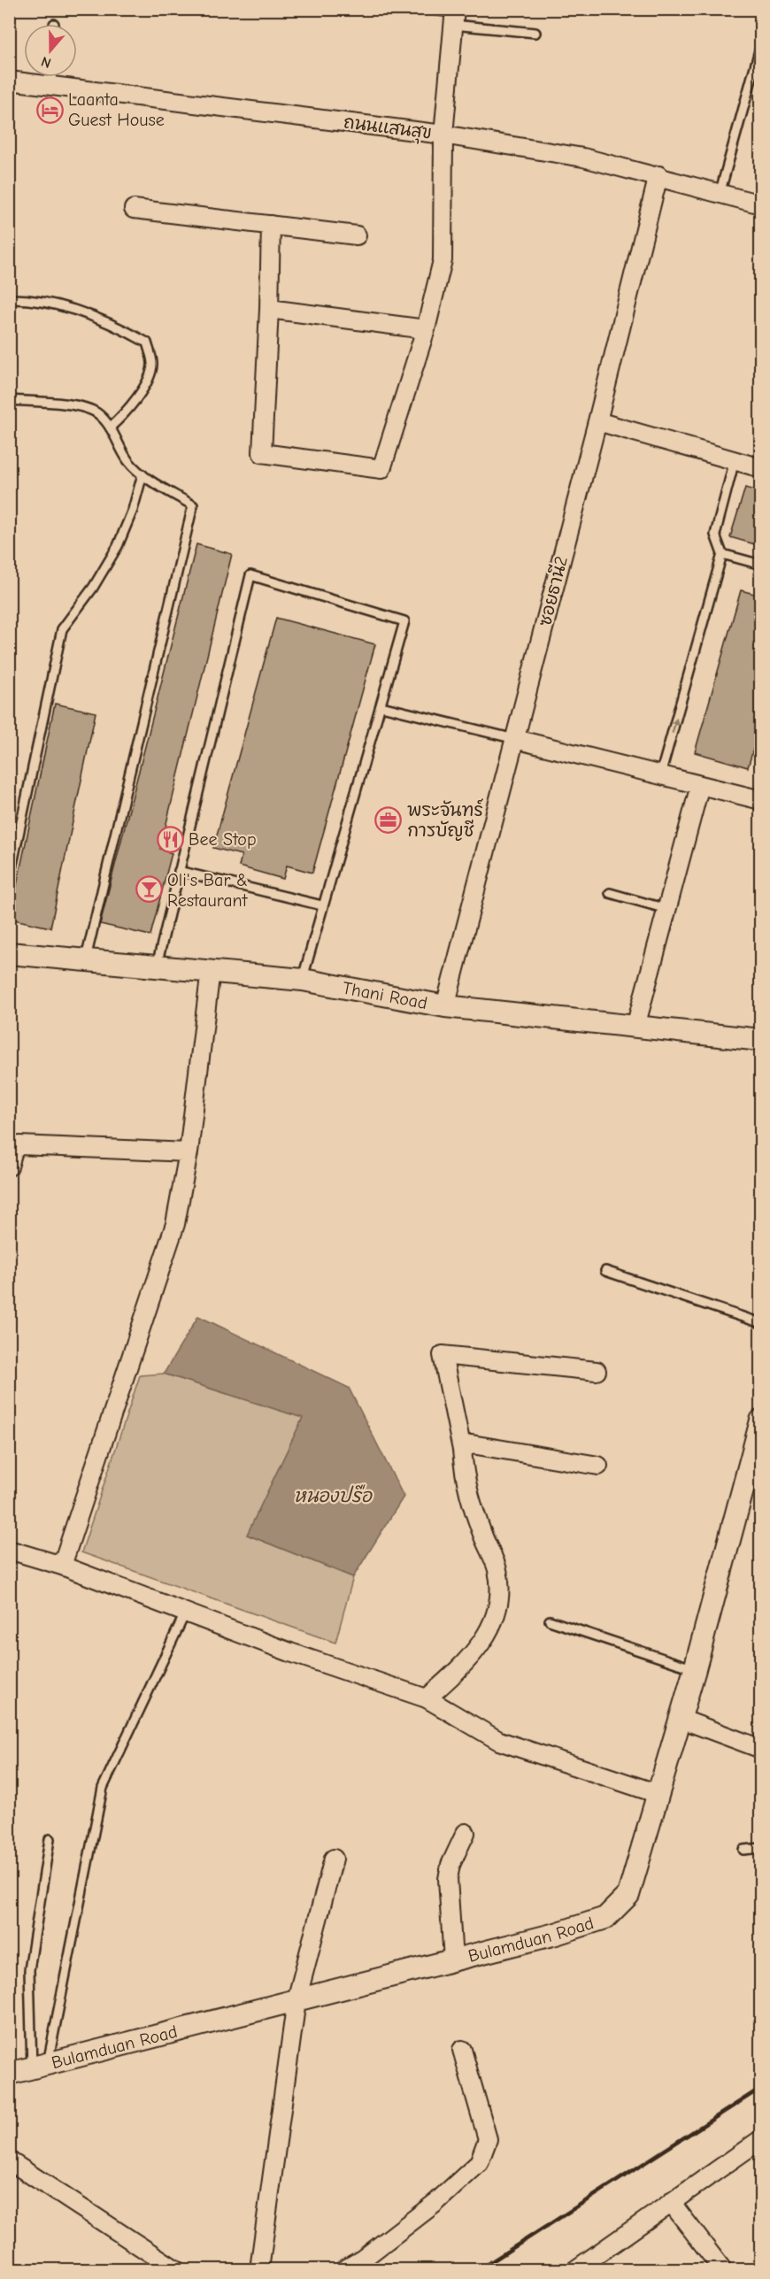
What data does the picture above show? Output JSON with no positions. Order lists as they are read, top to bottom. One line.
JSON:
{"streets":{"street":["ถนนแสนสุข","ซอยธานี2","Thani Road","Bulamduan Road"]},"crossings":[["ถนนแสนสุข","ซอยธานี2"],["ซอยธานี2","Thani Road"]],"water":["หนองปรือ"],"places":{"hotel":["Laanta Guest House"],"office":["พระจันทร์ การบัญชี"],"restaurant":["Bee Stop"],"bar":["Oli's Bar & Restaurant"]},"north":"bottom"}
